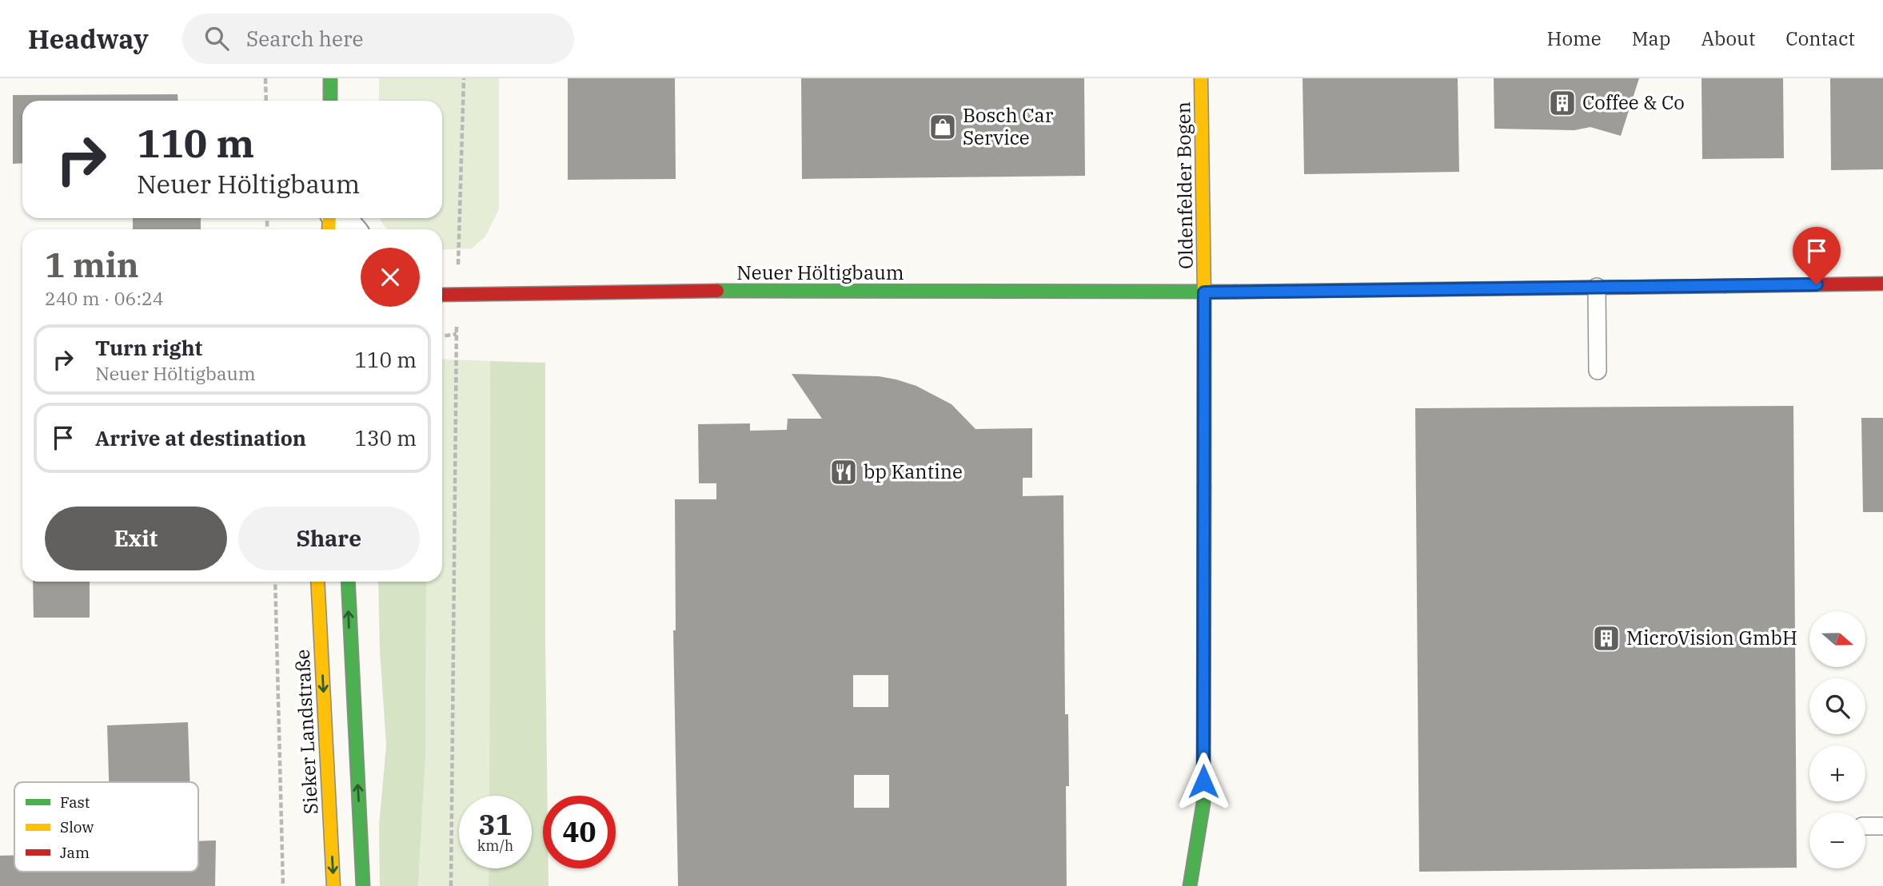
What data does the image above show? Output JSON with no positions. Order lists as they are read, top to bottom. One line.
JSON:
{"streets":{"street":["Oldenfelder Bogen","Neuer Höltigbaum","Sieker Landstraße"]},"crossings":[["Oldenfelder Bogen","Neuer Höltigbaum"]],"places":{"building":["Coffee & Co","MicroVision GmbH"],"shop":["Bosch Car Service"],"restaurant":["bp Kantine"]},"legend":["Fast","Slow","Jam"],"north":"right","page":{"header":"Headway","search":"Search here","nav":["Home","Map","About","Contact"],"turn":["110 m","Neuer Höltigbaum"],"heading":["1 min","240 m · 06:24"],"list":[{"name":"Turn right","note":"Neuer Höltigbaum","value":"110 m"},{"name":"Arrive at destination","value":"130 m"}],"buttons":["Exit","Share"],"map_buttons":["+","−"],"speed":"31 km/h","limit":"40"}}
